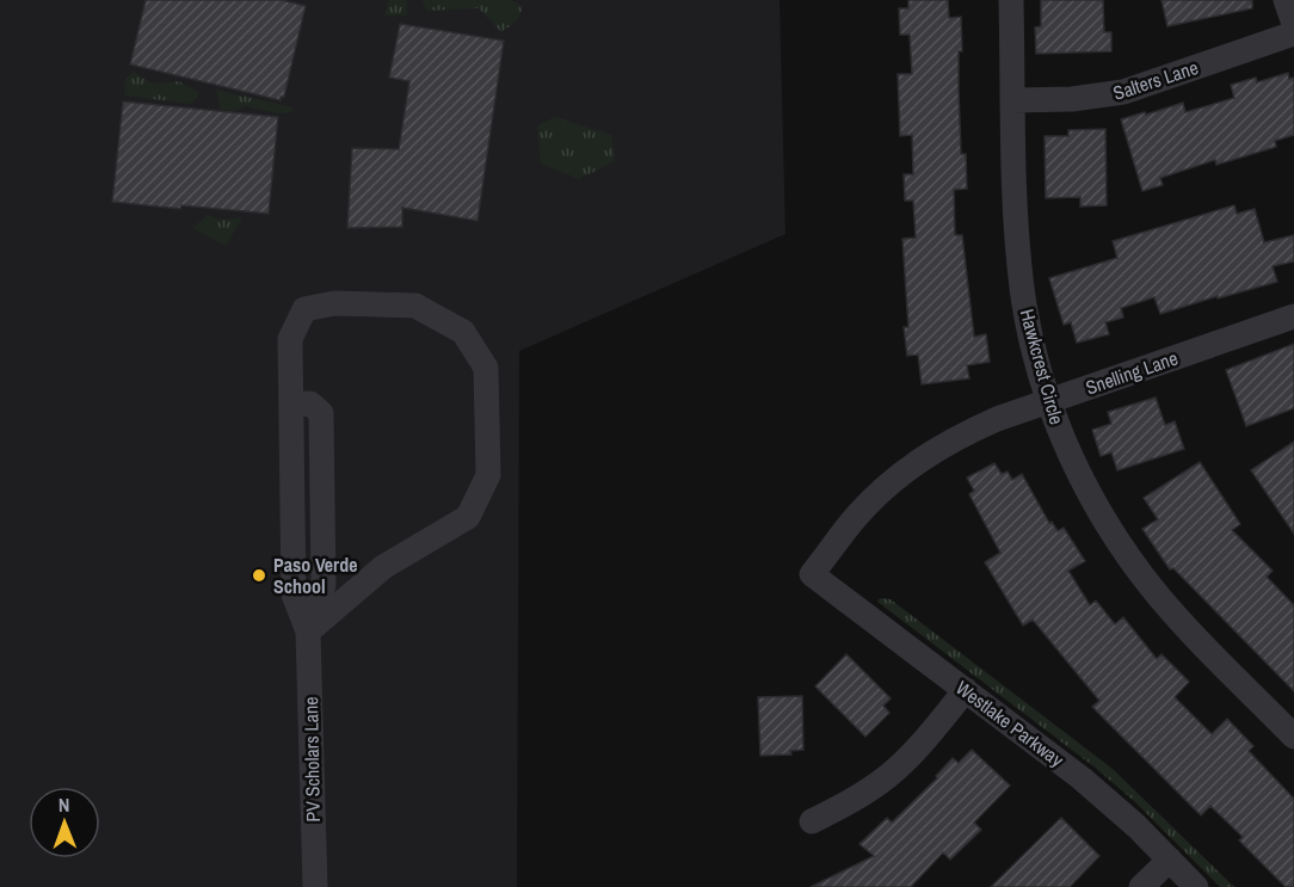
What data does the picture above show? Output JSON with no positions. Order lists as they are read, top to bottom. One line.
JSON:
{"streets":{"street":["Salters Lane","Hawkcrest Circle","Snelling Lane","Westlake Parkway","PV Scholars Lane"]},"crossings":[["Salters Lane","Hawkcrest Circle"],["Hawkcrest Circle","Snelling Lane"],["Snelling Lane","Westlake Parkway"]],"places":["Paso Verde School"],"north":"top"}
